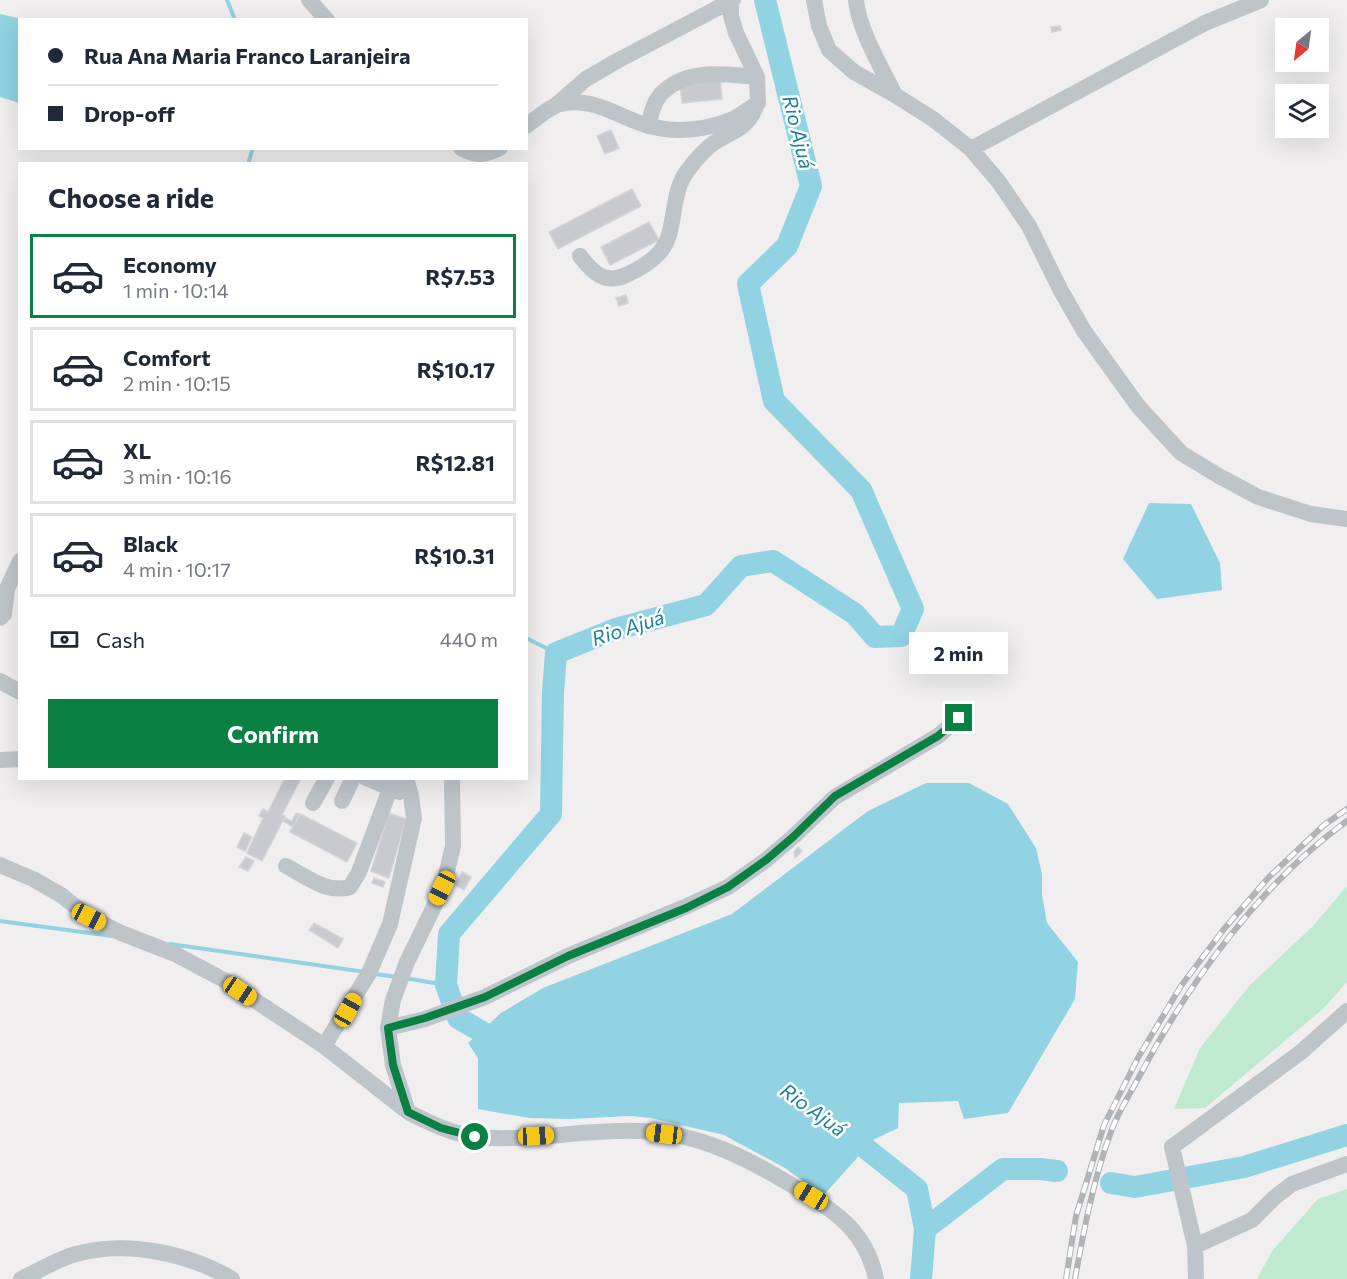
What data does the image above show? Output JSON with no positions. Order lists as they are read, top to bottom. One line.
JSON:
{"water":["Rio Ajuá"],"north":"bottom left","page":{"banner":["Rua Ana Maria Franco Laranjeira","Drop-off"],"heading":"Choose a ride","list":[{"name":"Economy","note":"1 min · 10:14","value":"R$7.53"},{"name":"Comfort","note":"2 min · 10:15","value":"R$10.17"},{"name":"XL","note":"3 min · 10:16","value":"R$12.81"},{"name":"Black","note":"4 min · 10:17","value":"R$10.31"}],"pay":["Cash","440 m"],"bubble":"2 min","buttons":"Confirm"}}
